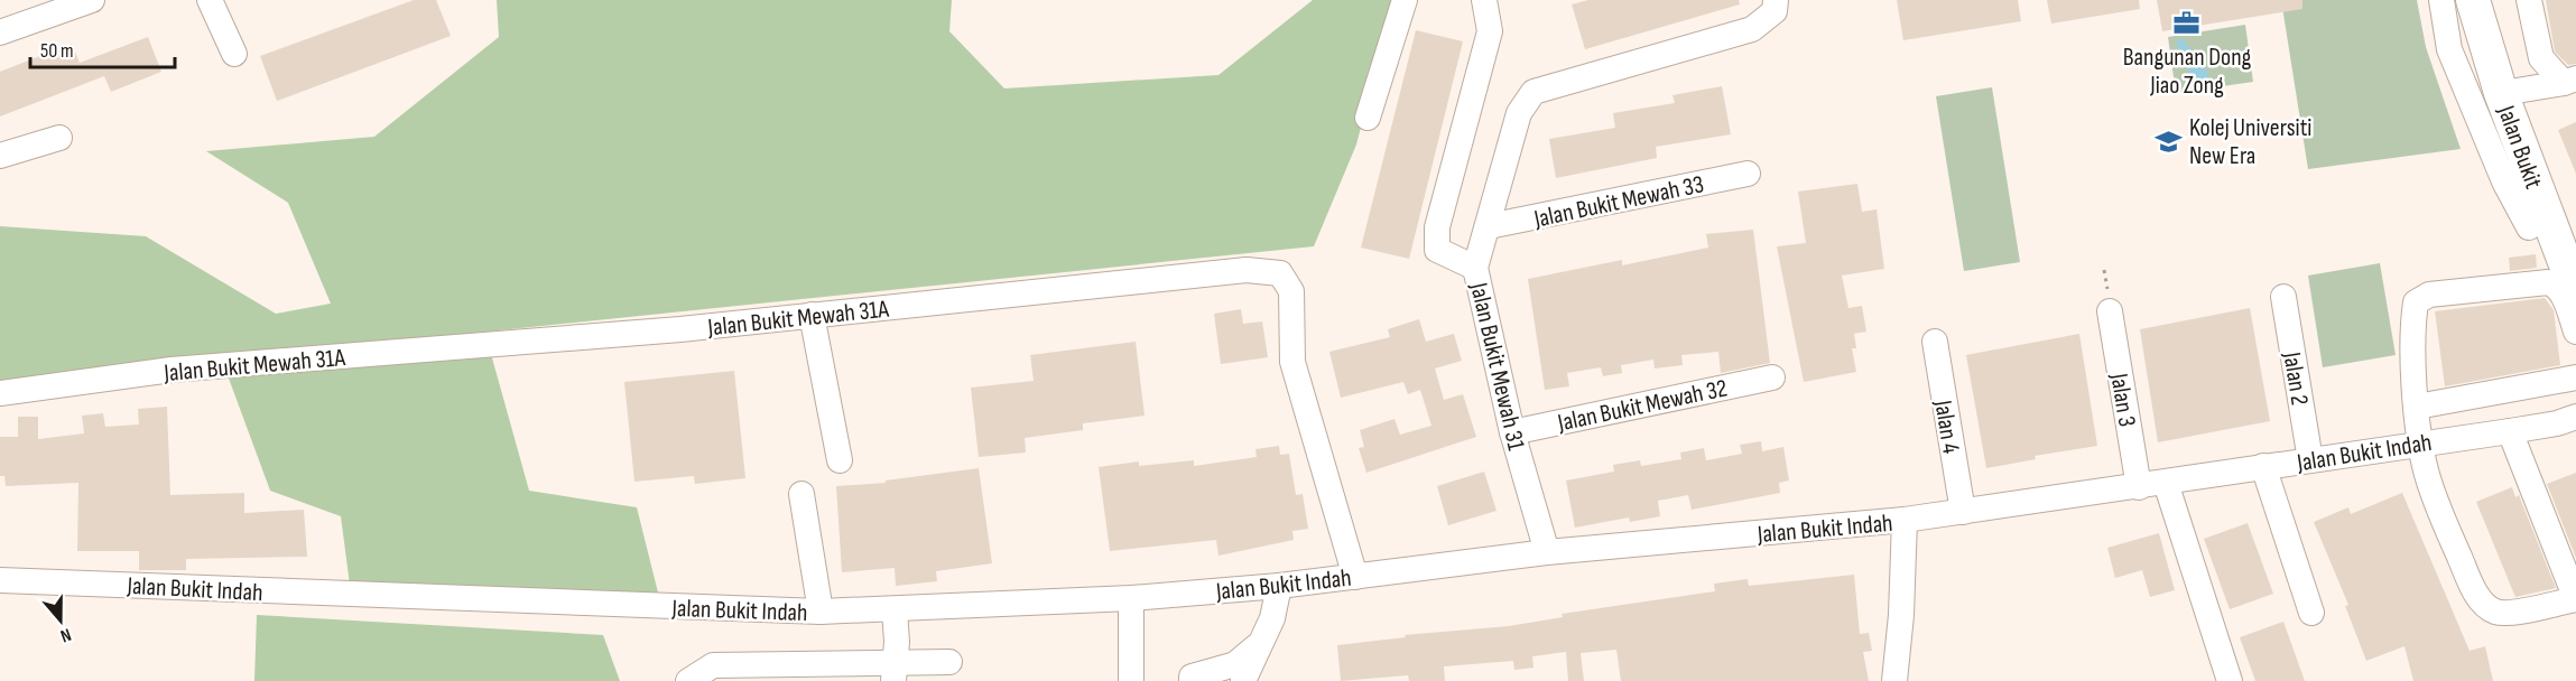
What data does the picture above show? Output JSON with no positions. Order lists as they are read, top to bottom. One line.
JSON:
{"streets":{"main road":["Jalan Bukit"],"street":["Jalan Bukit Mewah 33","Jalan Bukit Mewah 31A","Jalan Bukit Mewah 31","Jalan 2","Jalan 3","Jalan Bukit Mewah 32","Jalan 4","Jalan Bukit Indah"]},"crossings":[["Jalan Bukit Mewah 33","Jalan Bukit Mewah 31"],["Jalan Bukit Mewah 31A","Jalan Bukit Indah"],["Jalan Bukit Mewah 31","Jalan Bukit Mewah 32"],["Jalan Bukit Mewah 31","Jalan Bukit Indah"],["Jalan 2","Jalan Bukit Indah"],["Jalan 3","Jalan Bukit Indah"],["Jalan 4","Jalan Bukit Indah"]],"places":{"office":["Bangunan Dong Jiao Zong"],"school or university":["Kolej Universiti New Era"]},"scale_bar":"50 m","north":"bottom"}
